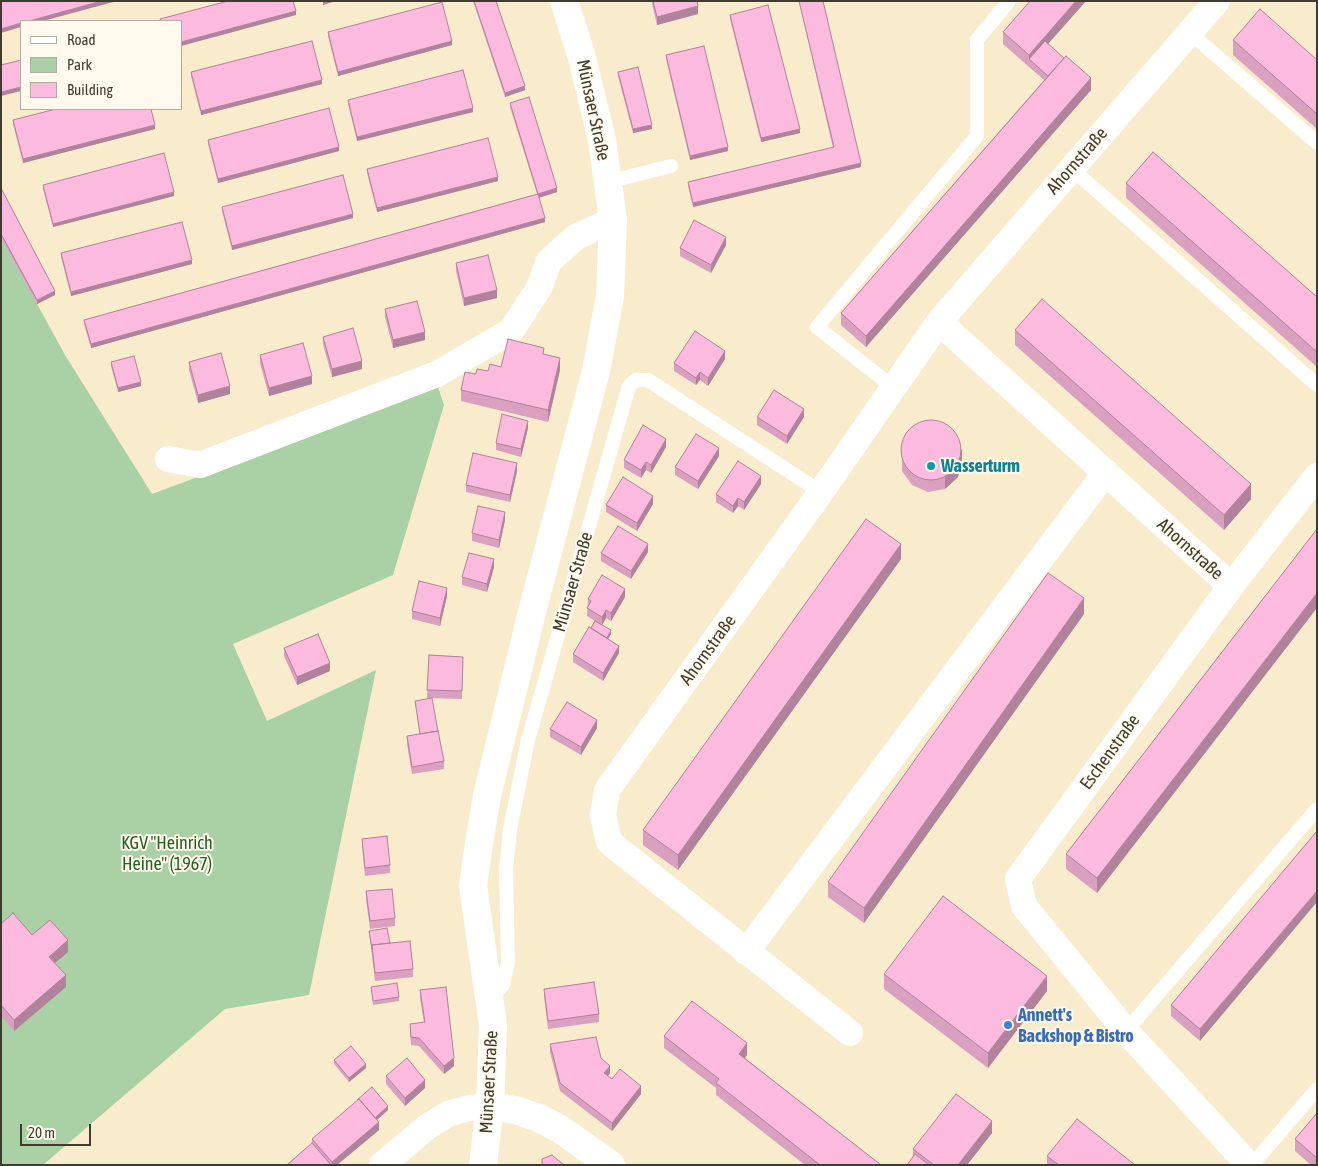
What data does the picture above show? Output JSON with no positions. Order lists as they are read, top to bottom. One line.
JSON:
{"streets":{"street":["Münsaer Straße","Ahornstraße","Eschenstraße"]},"crossings":[["Münsaer Straße","Ahornstraße"],["Ahornstraße","Eschenstraße"]],"parks":["KGV \"Heinrich Heine\" (1967)"],"places":["Wasserturm","Annett's Backshop & Bistro"],"legend":["Road","Park","Building"],"scale_bar":"20 m"}
